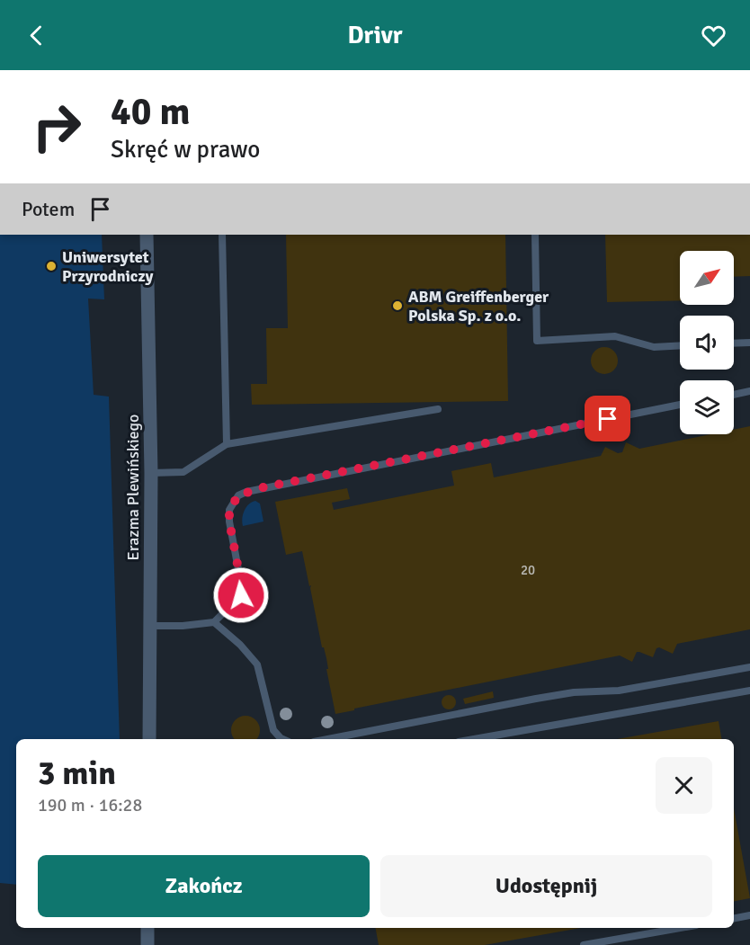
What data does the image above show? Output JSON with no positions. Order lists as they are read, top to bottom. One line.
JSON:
{"streets":{"street":["Erazma Plewińskiego"]},"places":["Uniwersytet Przyrodniczy","ABM Greiffenberger Polska Sp. z o.o."],"house_numbers":["20"],"north":"top right","page":{"header":"Drivr","turn":["40 m","Skręć w prawo"],"then":"Potem","heading":["3 min","190 m · 16:28"],"buttons":["Zakończ","Udostępnij"]}}
